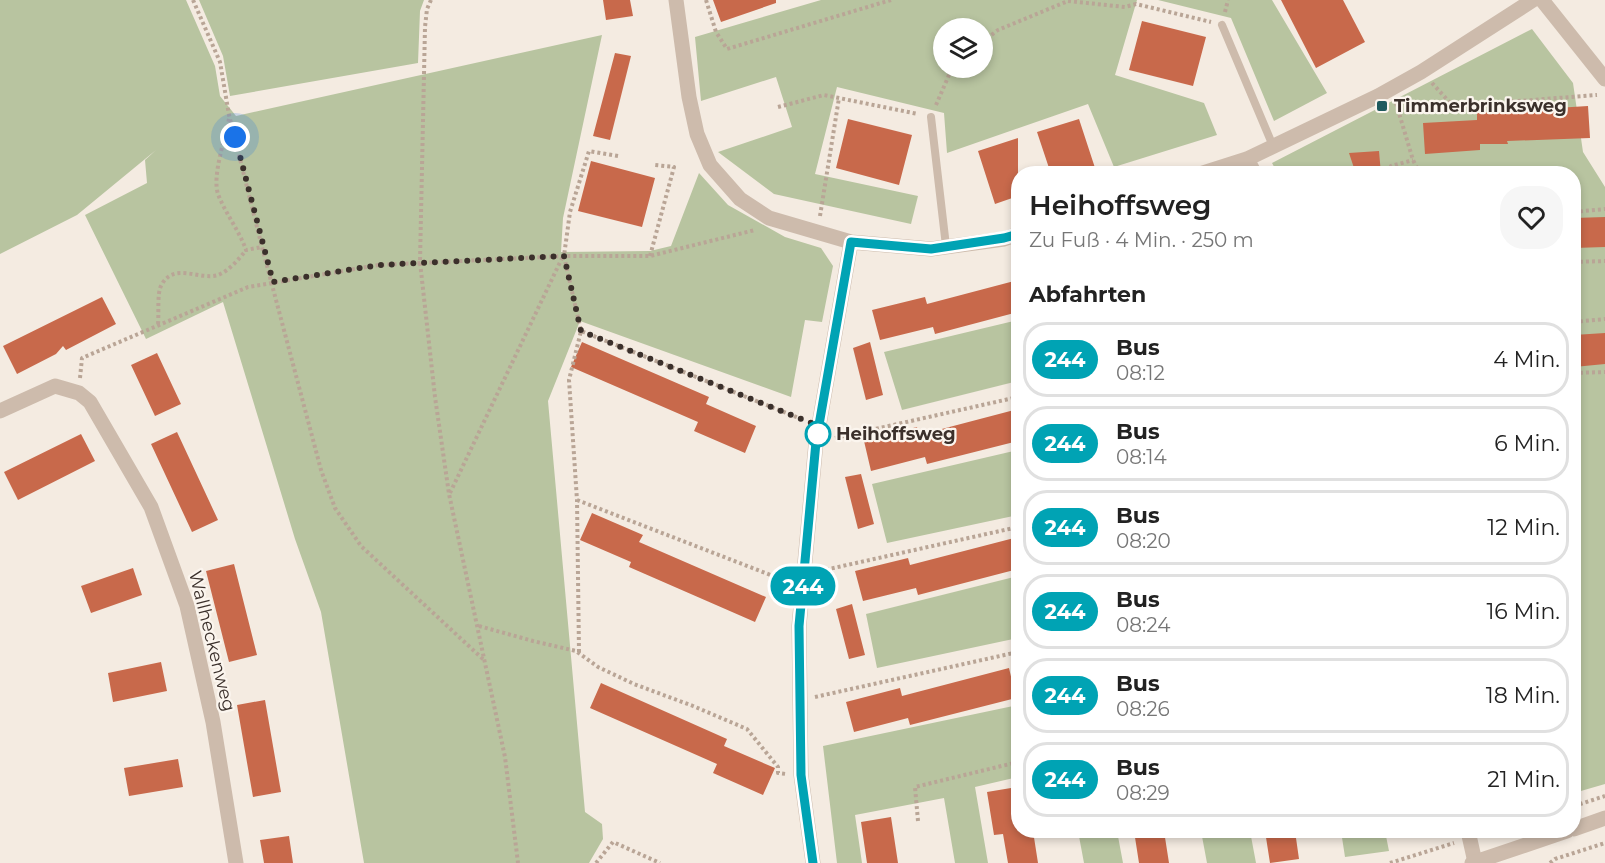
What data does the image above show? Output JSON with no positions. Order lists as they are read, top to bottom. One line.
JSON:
{"streets":{"street":["Wallheckenweg"]},"places":{"transit":["Timmerbrinksweg"],"other":["Heihoffsweg"]},"lines":["bus line 244"],"page":{"on_map":"244","heading":[["Heihoffsweg","Zu Fuß · 4 Min. · 250 m"],"Abfahrten"],"list":[{"mark":"244","name":"Bus","note":"08:12","value":"4 Min."},{"mark":"244","name":"Bus","note":"08:14","value":"6 Min."},{"mark":"244","name":"Bus","note":"08:20","value":"12 Min."},{"mark":"244","name":"Bus","note":"08:24","value":"16 Min."},{"mark":"244","name":"Bus","note":"08:26","value":"18 Min."},{"mark":"244","name":"Bus","note":"08:29","value":"21 Min."}]}}
